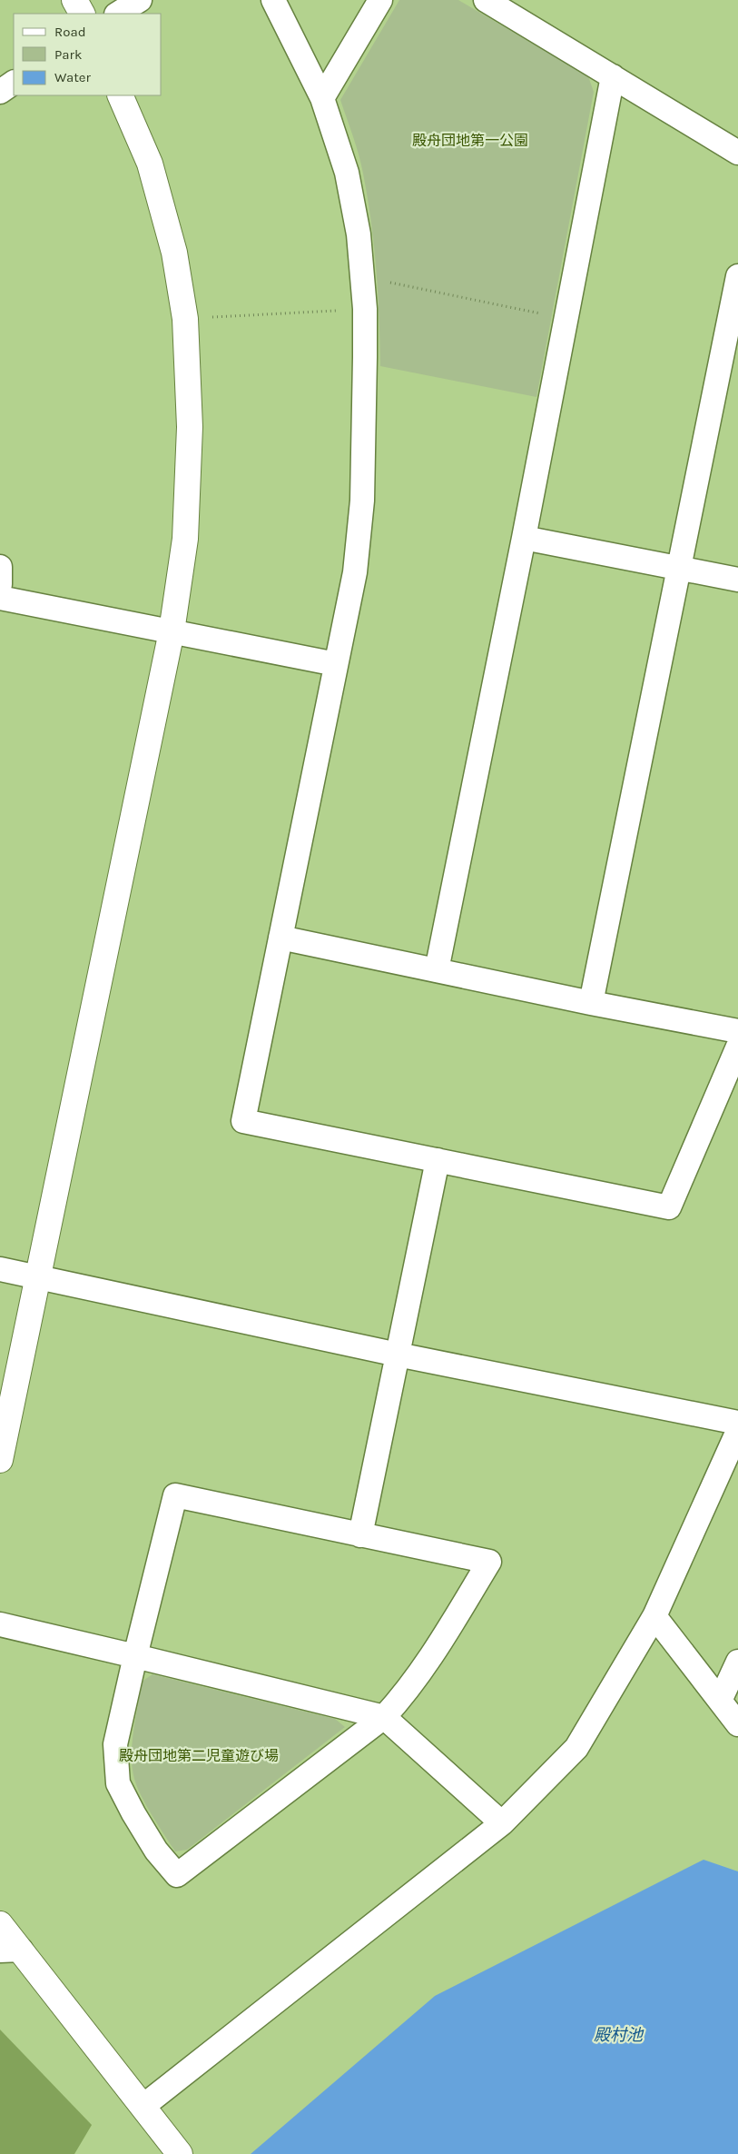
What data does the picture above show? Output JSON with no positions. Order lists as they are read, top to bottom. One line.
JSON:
{"water":["殿村池"],"parks":["殿舟団地第一公園","殿舟団地第二児童遊び場"],"legend":["Road","Park","Water"]}
